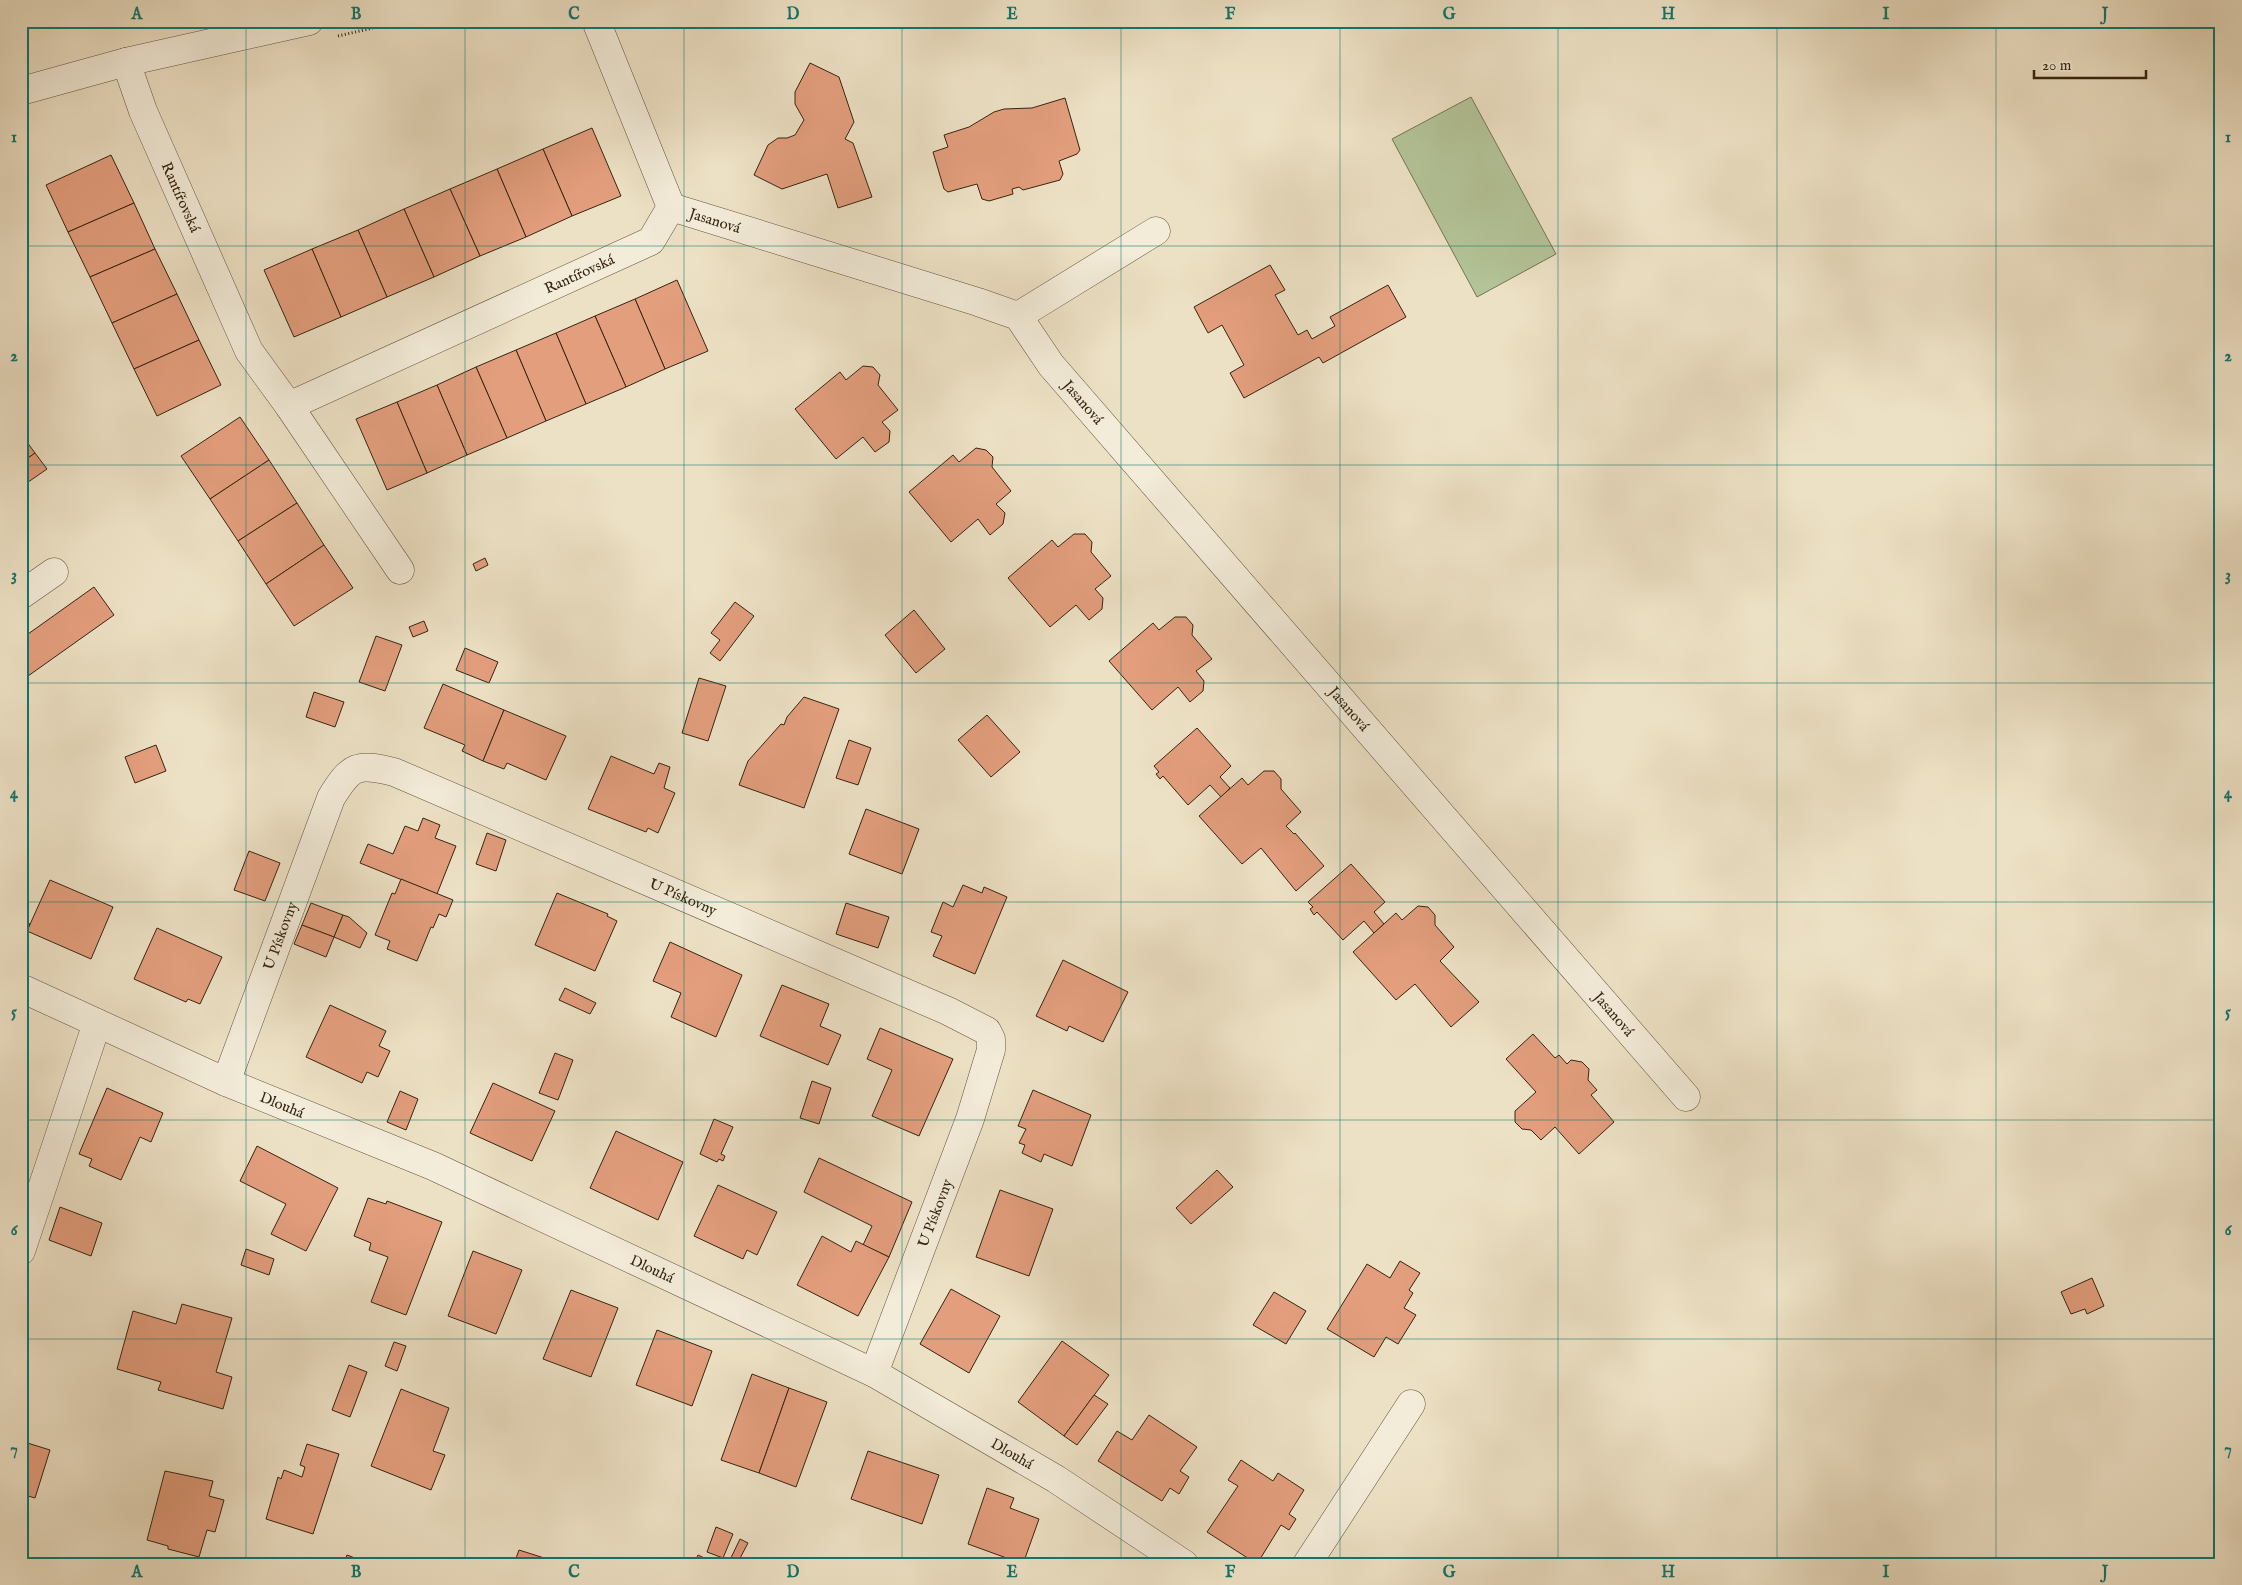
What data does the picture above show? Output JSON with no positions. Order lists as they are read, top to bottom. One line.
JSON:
{"streets":{"street":["Rantířovská","Jasanová","U Pískovny","Dlouhá"]},"crossings":[["Rantířovská","Jasanová"],["U Pískovny","Dlouhá"]],"scale_bar":"20 m","grid":{"columns":["A","B","C","D","E","F","G","H","I","J"],"rows":["1","2","3","4","5","6","7"]}}
